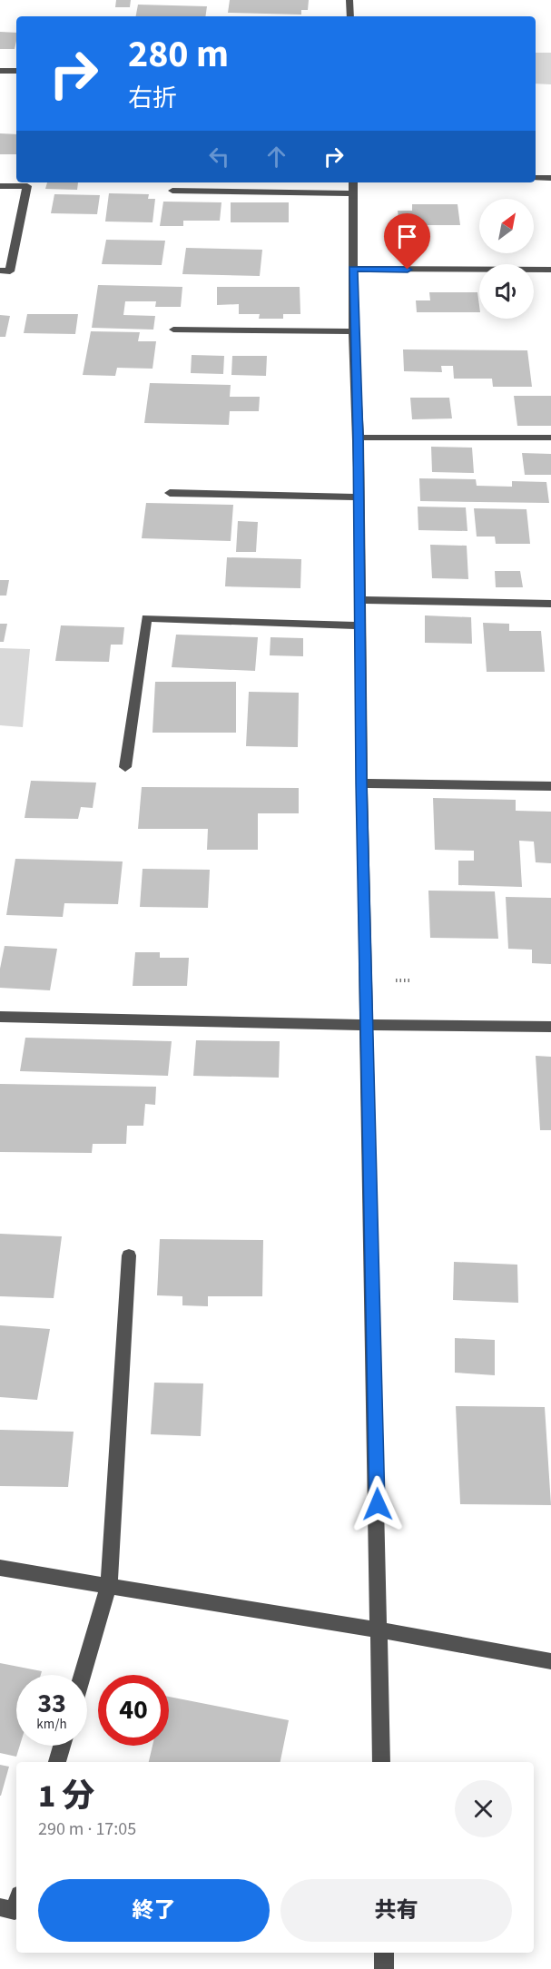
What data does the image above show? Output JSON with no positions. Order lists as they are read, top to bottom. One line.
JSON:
{"north":"top right","page":{"turn":["280 m","右折"],"speed":"33 km/h","limit":"40","heading":["1 分","290 m · 17:05"],"buttons":["終了","共有"]}}
